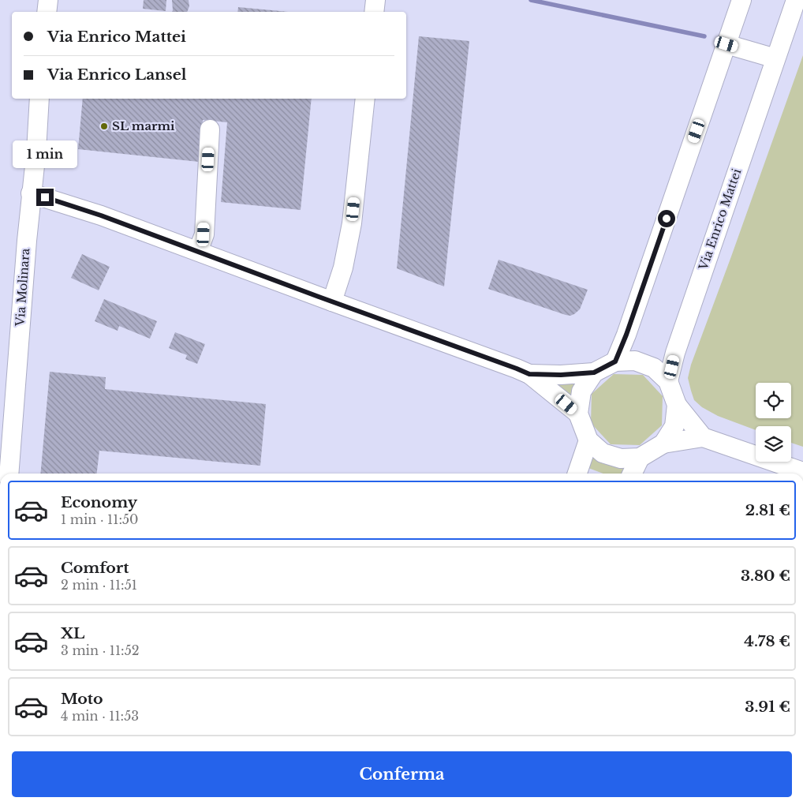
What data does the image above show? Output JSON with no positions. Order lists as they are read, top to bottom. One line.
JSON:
{"streets":{"street":["Via Enrico Mattei","Via Molinara"]},"places":["SL marmi"],"page":{"banner":["Via Enrico Mattei","Via Enrico Lansel"],"bubble":"1 min","list":[{"name":"Economy","note":"1 min · 11:50","value":"2.81 €"},{"name":"Comfort","note":"2 min · 11:51","value":"3.80 €"},{"name":"XL","note":"3 min · 11:52","value":"4.78 €"},{"name":"Moto","note":"4 min · 11:53","value":"3.91 €"}],"buttons":"Conferma"}}
